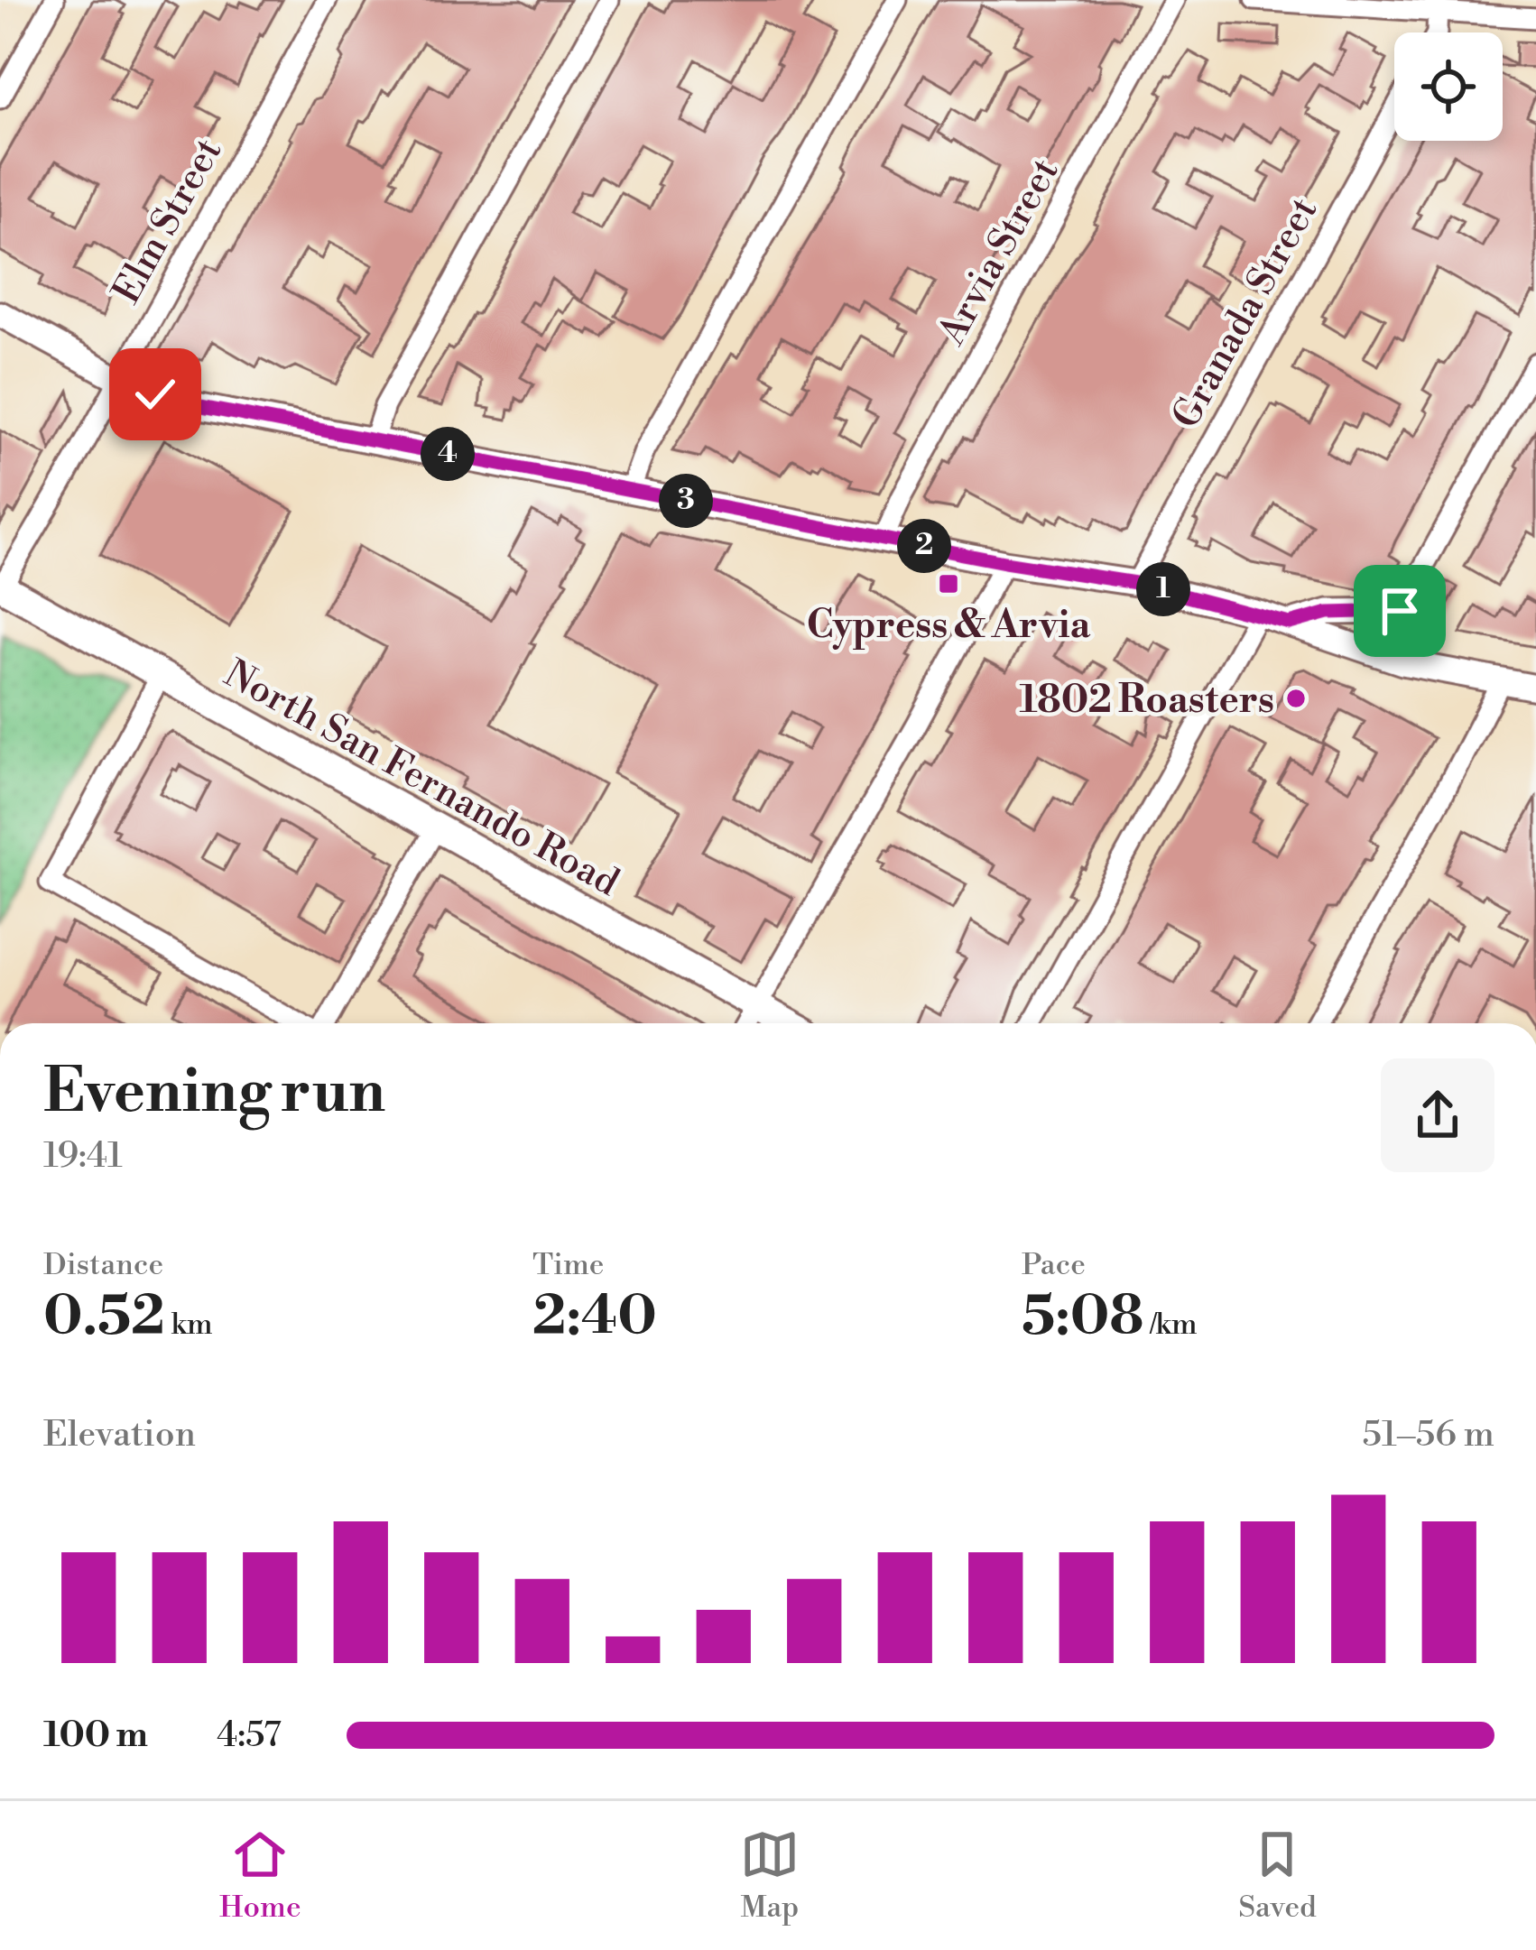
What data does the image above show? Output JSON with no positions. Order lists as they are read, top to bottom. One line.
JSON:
{"streets":{"main road":["North San Fernando Road"],"street":["Elm Street","Arvia Street","Granada Street"]},"crossings":[["Elm Street","North San Fernando Road"]],"places":{"transit":["Cypress & Arvia"],"other":["1802 Roasters"]},"page":{"pins":["4","3","2","1"],"heading":["Evening run","19:41"],"stats":[["Distance","0.52 km"],["Time","2:40"],["Pace","5:08 /km"]],"chart":["Elevation","51–56 m"],"list":[{"name":"100 m","note":"4:57"}],"tabs":["Home","Map","Saved"]}}
